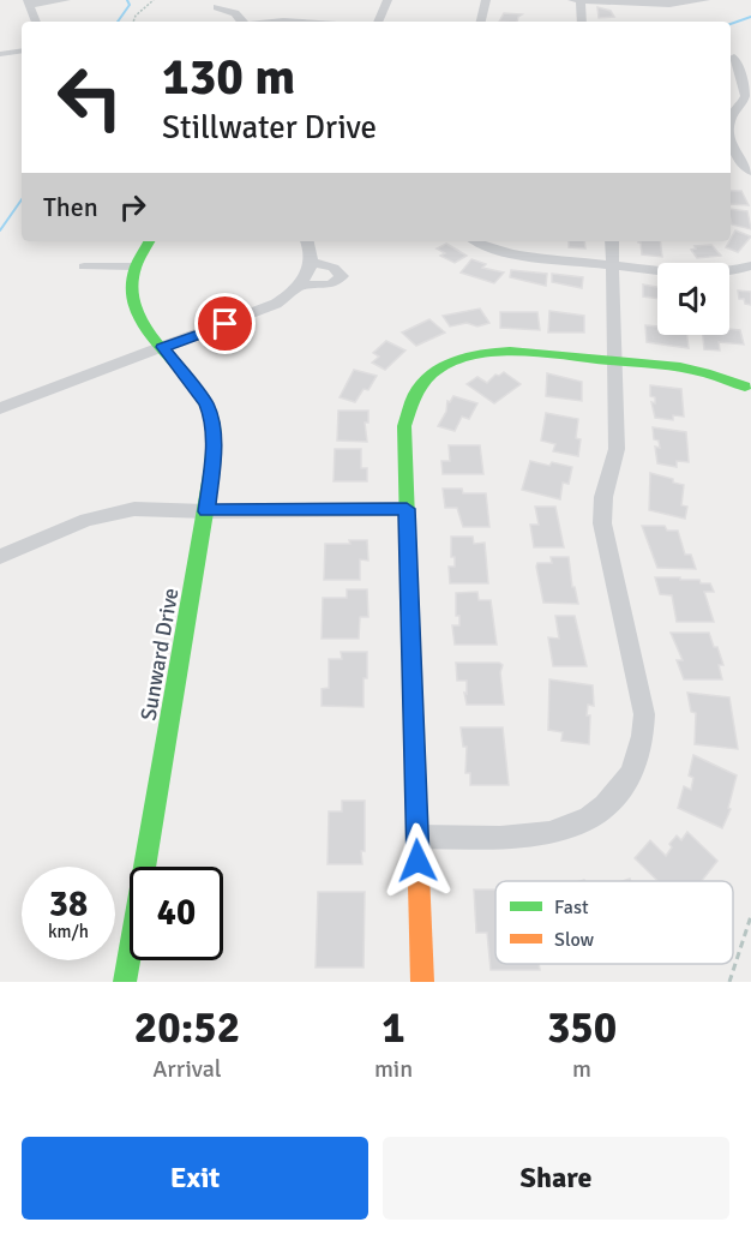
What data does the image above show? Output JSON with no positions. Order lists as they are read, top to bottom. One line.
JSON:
{"streets":{"street":["Sunward Drive"]},"legend":["Fast","Slow"],"page":{"turn":["130 m","Stillwater Drive"],"then":"Then","speed":"38 km/h","limit":"40","eta":["20:52","Arrival","1","min","350","m"],"buttons":["Exit","Share"]}}
